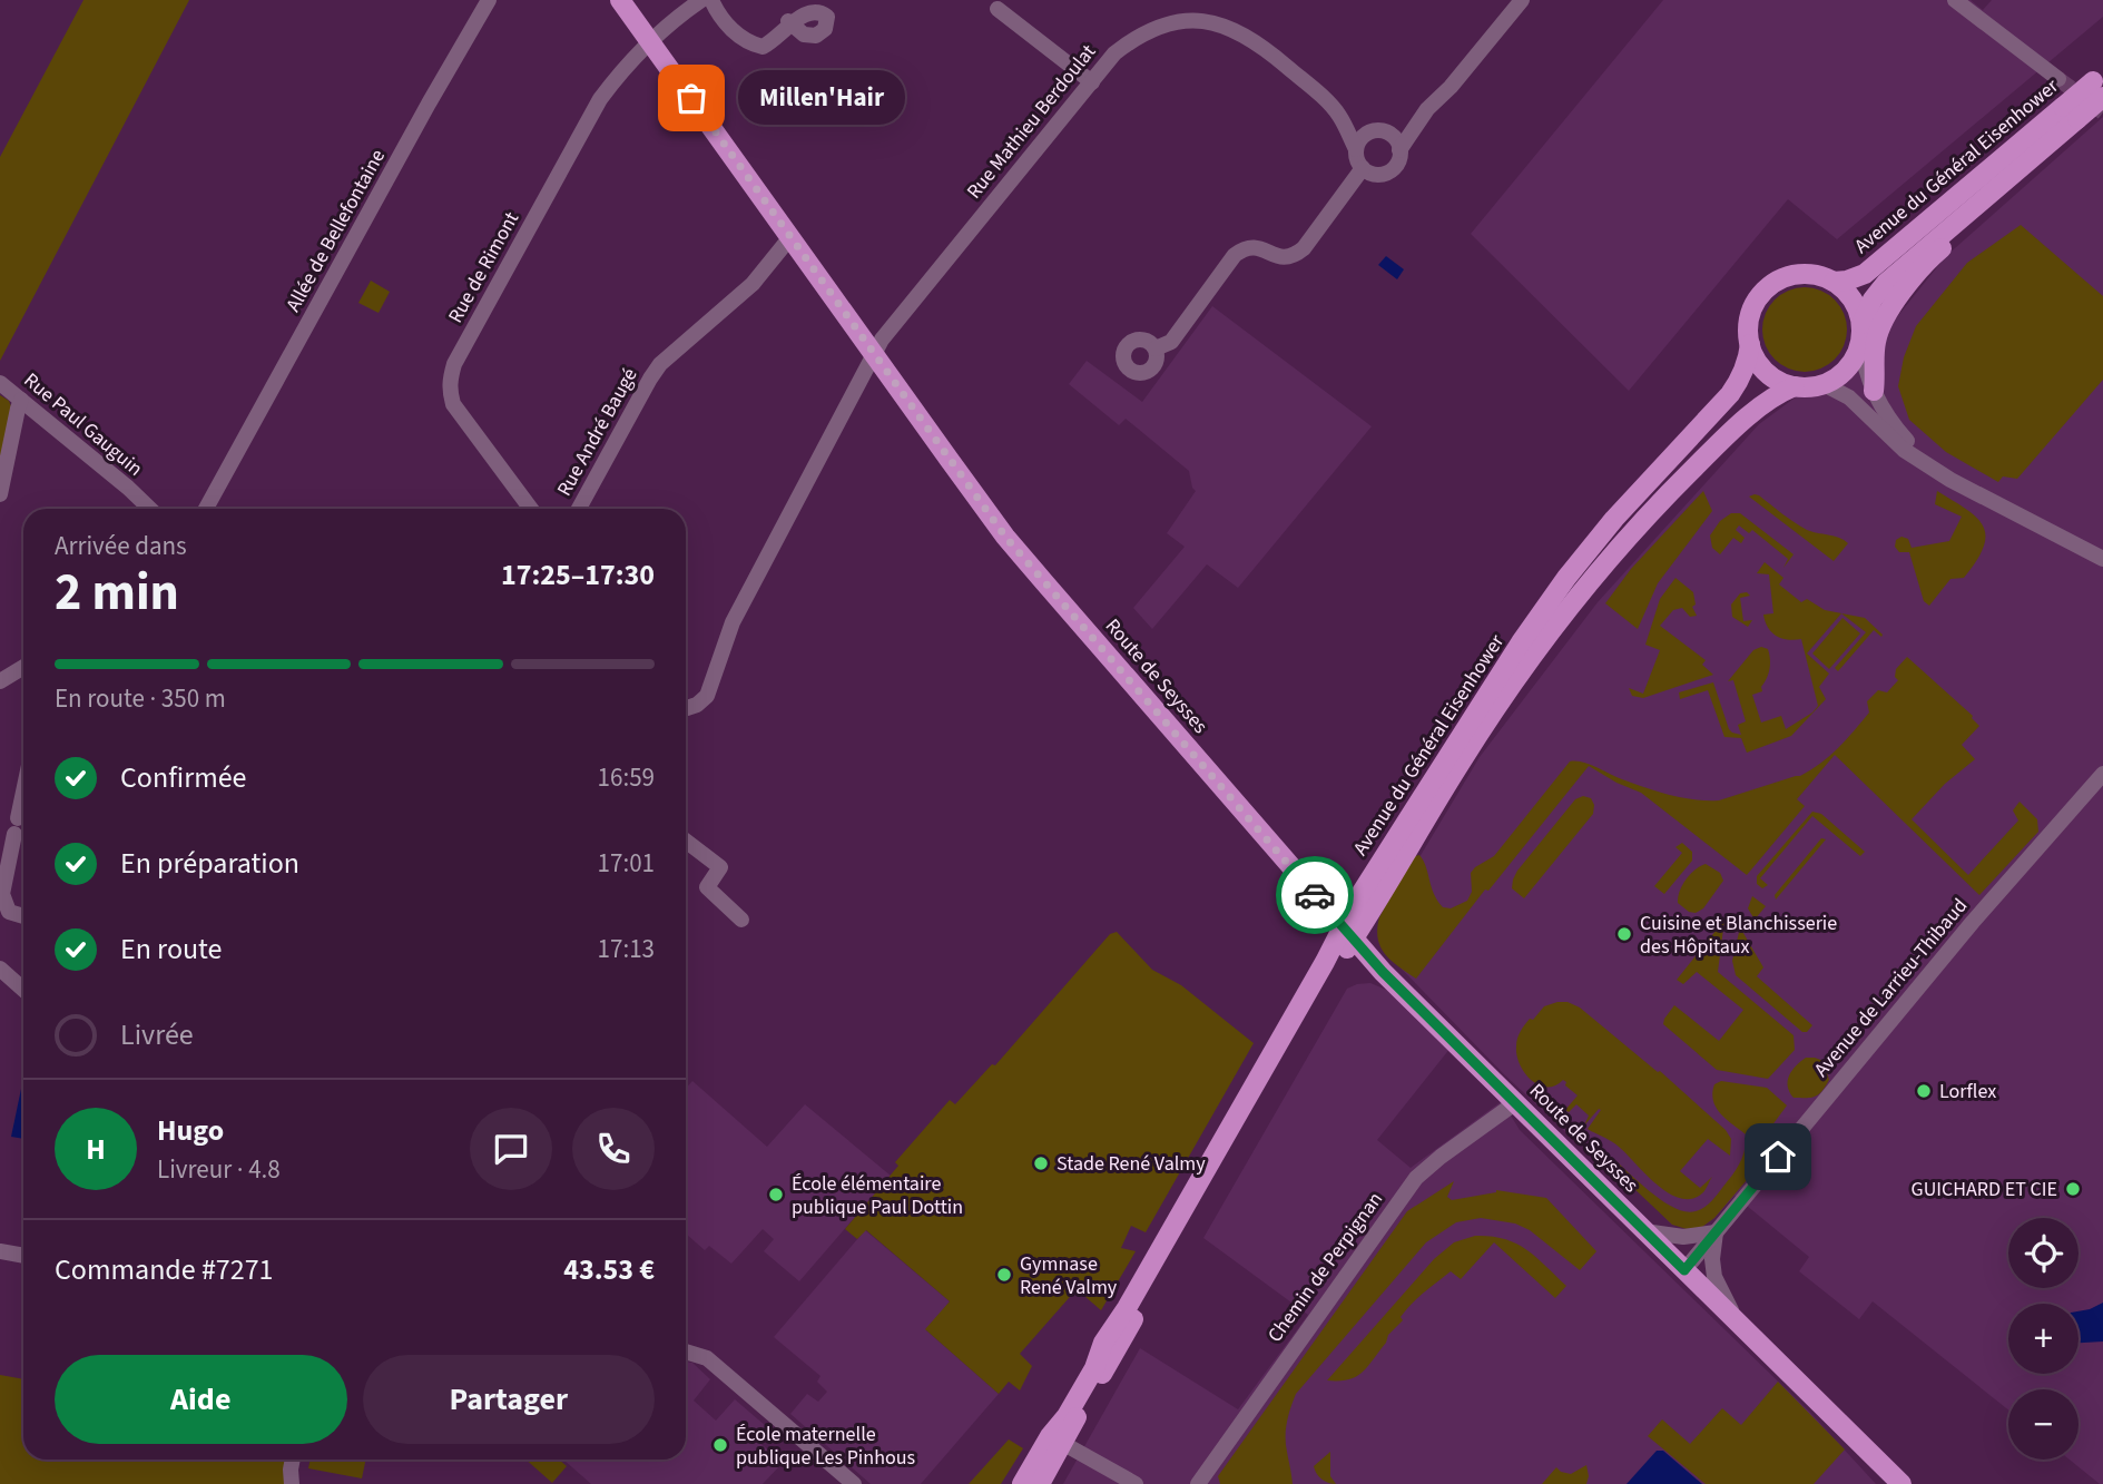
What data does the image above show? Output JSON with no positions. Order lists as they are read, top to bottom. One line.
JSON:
{"streets":{"main road":["Avenue du Général Eisenhower","Route de Seysses"],"street":["Rue Mathieu Berdoulat","Allée de Bellefontaine","Rue de Rimont","Rue Paul Gauguin","Rue André Baugé","Avenue de Larrieu-Thibaud","Chemin de Perpignan"]},"crossings":[["Rue Mathieu Berdoulat","Route de Seysses"],["Avenue du Général Eisenhower","Route de Seysses"],["Rue de Rimont","Route de Seysses"],["Rue André Baugé","Route de Seysses"],["Route de Seysses","Avenue de Larrieu-Thibaud"],["Route de Seysses","Chemin de Perpignan"]],"places":["Millen'Hair","Cuisine et Blanchisserie des Hôpitaux","Lorflex","Stade René Valmy","GUICHARD ET CIE","École élémentaire publique Paul Dottin","Gymnase René Valmy","École maternelle publique Les Pinhous"],"page":{"bubble":"Millen'Hair","heading":["2 min","Arrivée dans","17:25–17:30"],"panel":["Hugo","Livreur · 4.8","Commande #7271","43.53 €"],"bar":"En route · 350 m","list":[["Confirmée","16:59"],["En préparation","17:01"],["En route","17:13"],"Livrée"],"round":"H","map_buttons":["+","−"],"buttons":["Aide","Partager"]}}
